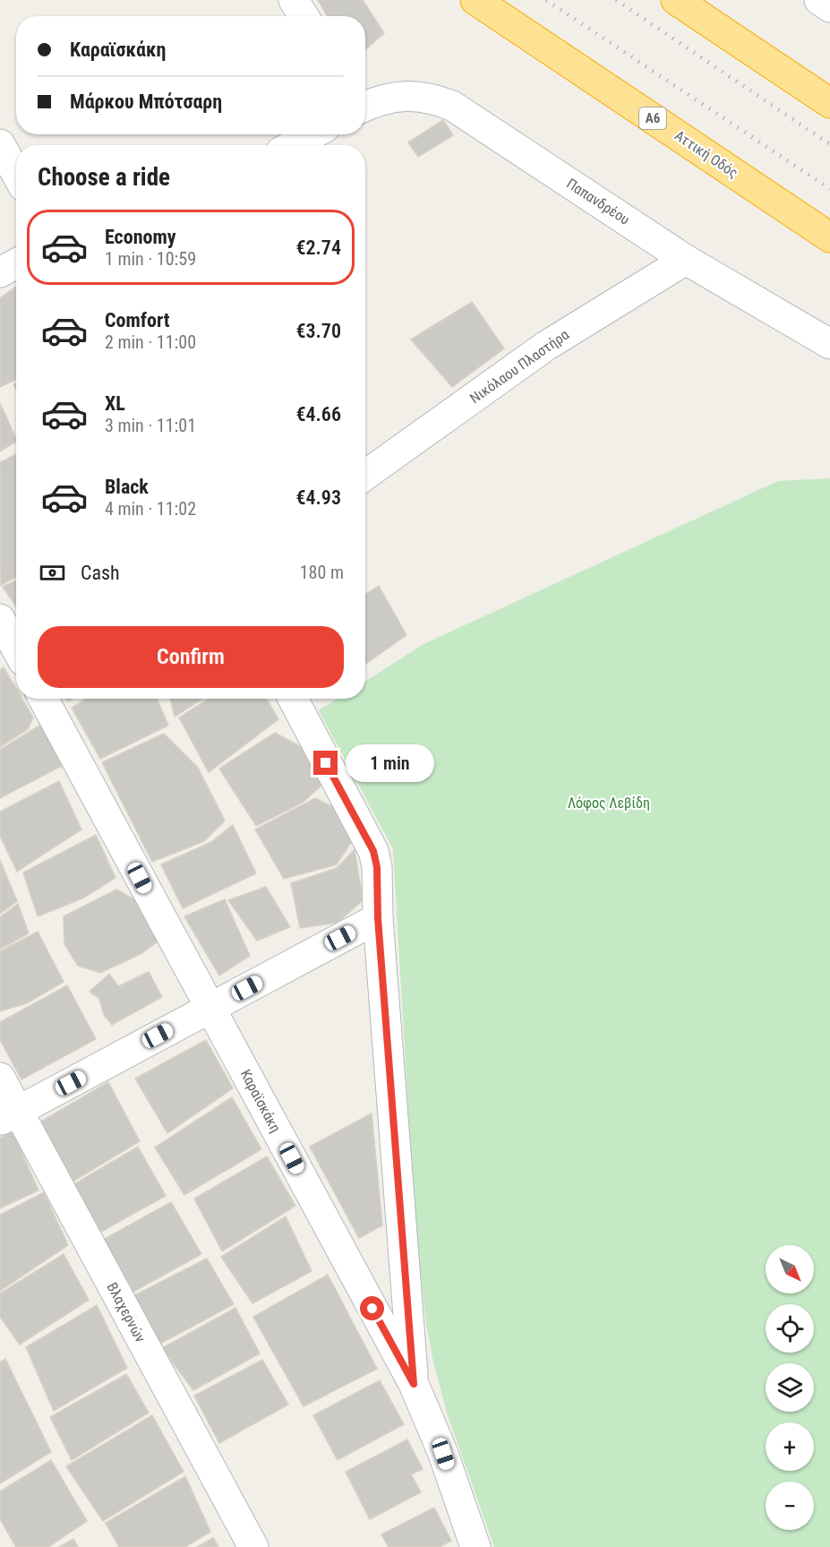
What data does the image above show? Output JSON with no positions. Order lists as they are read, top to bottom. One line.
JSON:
{"streets":{"highway":["Α6","Αττική Οδός"],"street":["Παπανδρέου","Νικόλαου Πλαστήρα","Καραϊσκάκη","Βλαχερνών"]},"crossings":[["Παπανδρέου","Νικόλαου Πλαστήρα"]],"parks":["Λόφος Λεβίδη"],"north":"bottom right","page":{"banner":["Καραϊσκάκη","Μάρκου Μπότσαρη"],"heading":"Choose a ride","list":[{"name":"Economy","note":"1 min · 10:59","value":"€2.74"},{"name":"Comfort","note":"2 min · 11:00","value":"€3.70"},{"name":"XL","note":"3 min · 11:01","value":"€4.66"},{"name":"Black","note":"4 min · 11:02","value":"€4.93"}],"pay":["Cash","180 m"],"buttons":"Confirm","bubble":"1 min","map_buttons":["+","−"]}}
